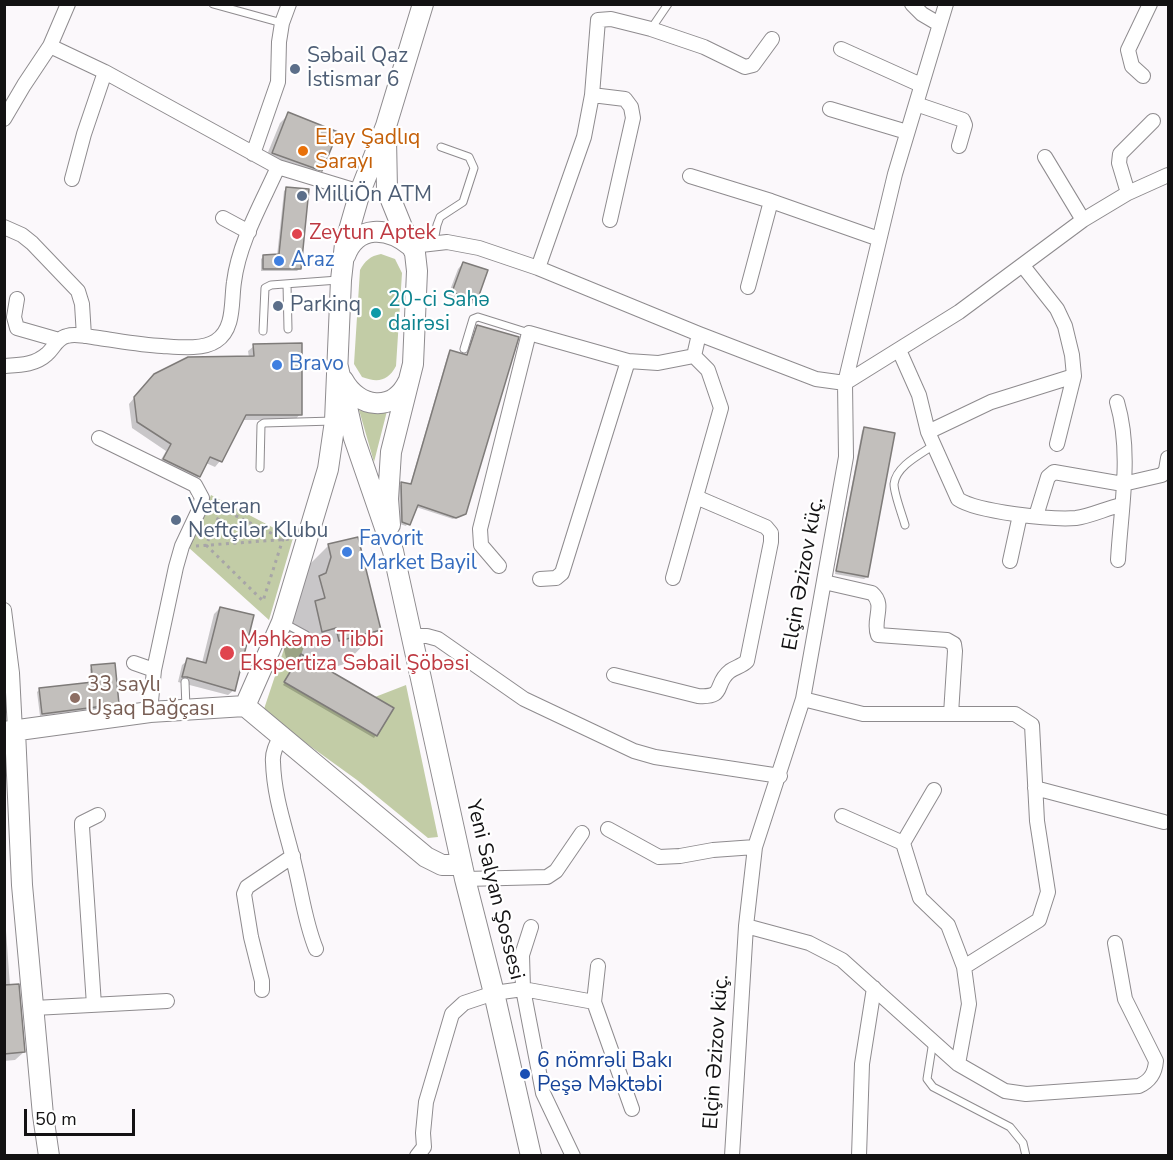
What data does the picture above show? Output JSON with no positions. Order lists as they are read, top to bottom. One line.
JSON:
{"streets":{"main road":["Yeni Salyan Şossesi"],"street":["Elçin Əzizov küç."]},"places":["Səbail Qaz İstismar 6","Elay Şadlıq Sarayı","MilliÖn ATM","Zeytun Aptek","Araz","Parkinq","20-ci Sahə dairəsi","Bravo","Veteran Neftçilər Klubu","Favorit Market Bayil","Məhkəmə Tibbi Ekspertiza Səbail Şöbəsi","33 saylı Uşaq Bağçası","6 nömrəli Bakı Peşə Məktəbi"],"scale_bar":"50 m"}
